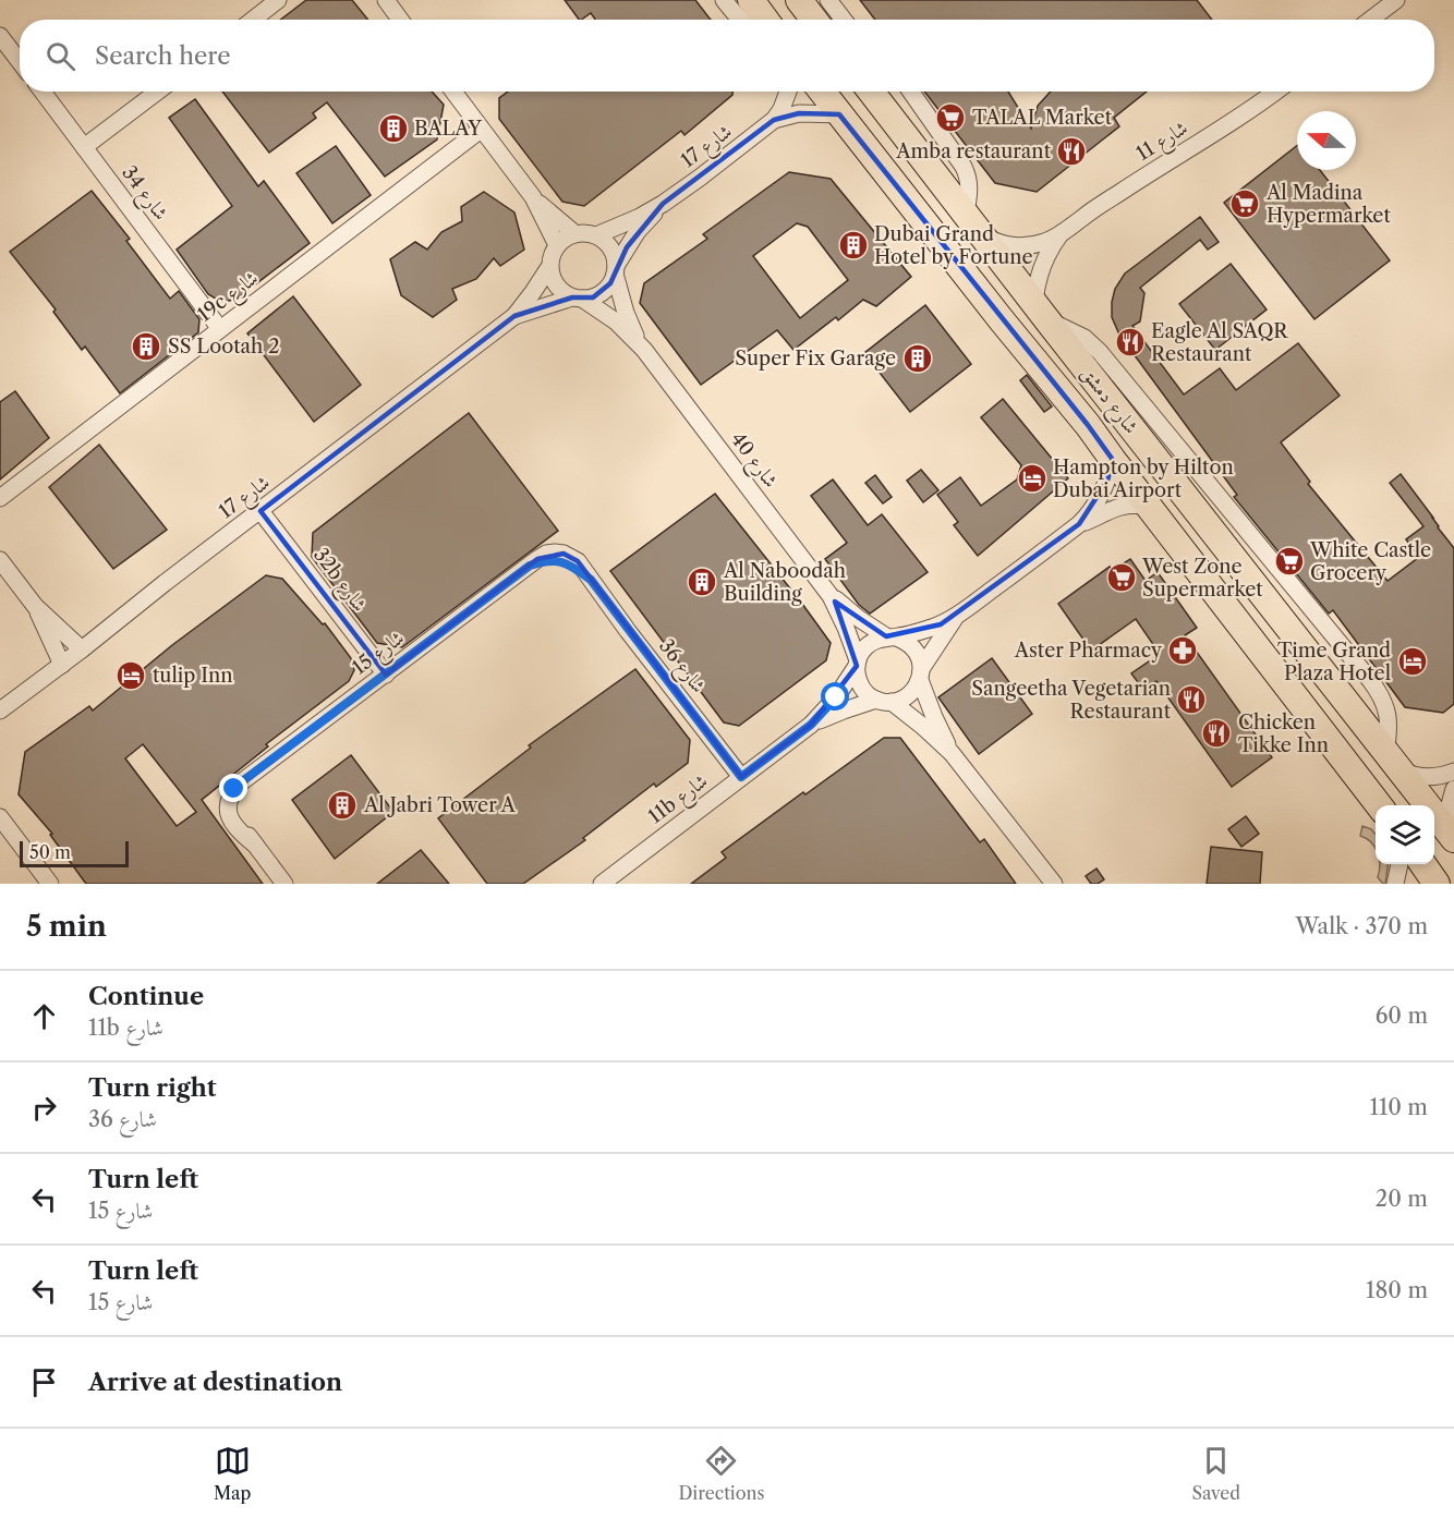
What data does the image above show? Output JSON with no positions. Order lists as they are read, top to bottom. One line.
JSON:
{"streets":{"main road":["شارع دمشق"],"street":["شارع 11","شارع 17","شارع 34","19c شارع","شارع 40","32b شارع","شارع 15","شارع 36","11b شارع"]},"crossings":[["شارع 11","شارع دمشق"],["شارع 17","شارع دمشق"],["شارع 17","شارع 40"],["شارع 17","32b شارع"],["شارع 34","19c شارع"],["شارع 40","11b شارع"],["32b شارع","شارع 15"],["شارع 15","شارع 36"],["شارع 36","11b شارع"]],"places":{"supermarket":["TALAL Market","Al Madina Hypermarket","White Castle Grocery","West Zone Supermarket"],"building":["BALAY","Dubai Grand Hotel by Fortune","SS Lootah 2","Super Fix Garage","Al Naboodah Building","Al Jabri Tower A"],"restaurant":["Amba restaurant","Eagle Al SAQR Restaurant","Sangeetha Vegetarian Restaurant","Chicken Tikke Inn"],"hotel":["Hampton by Hilton Dubai Airport","Time Grand Plaza Hotel","tulip Inn"],"pharmacy":["Aster Pharmacy"]},"scale_bar":"50 m","north":"left","page":{"search":"Search here","scale":"50 m","heading":["5 min","Walk · 370 m"],"list":[["Continue","11b شارع","60 m"],["Turn right","شارع 36","110 m"],["Turn left","شارع 15","20 m"],["Turn left","شارع 15","180 m"],"Arrive at destination"],"nav":["Map","Directions","Saved"]}}
